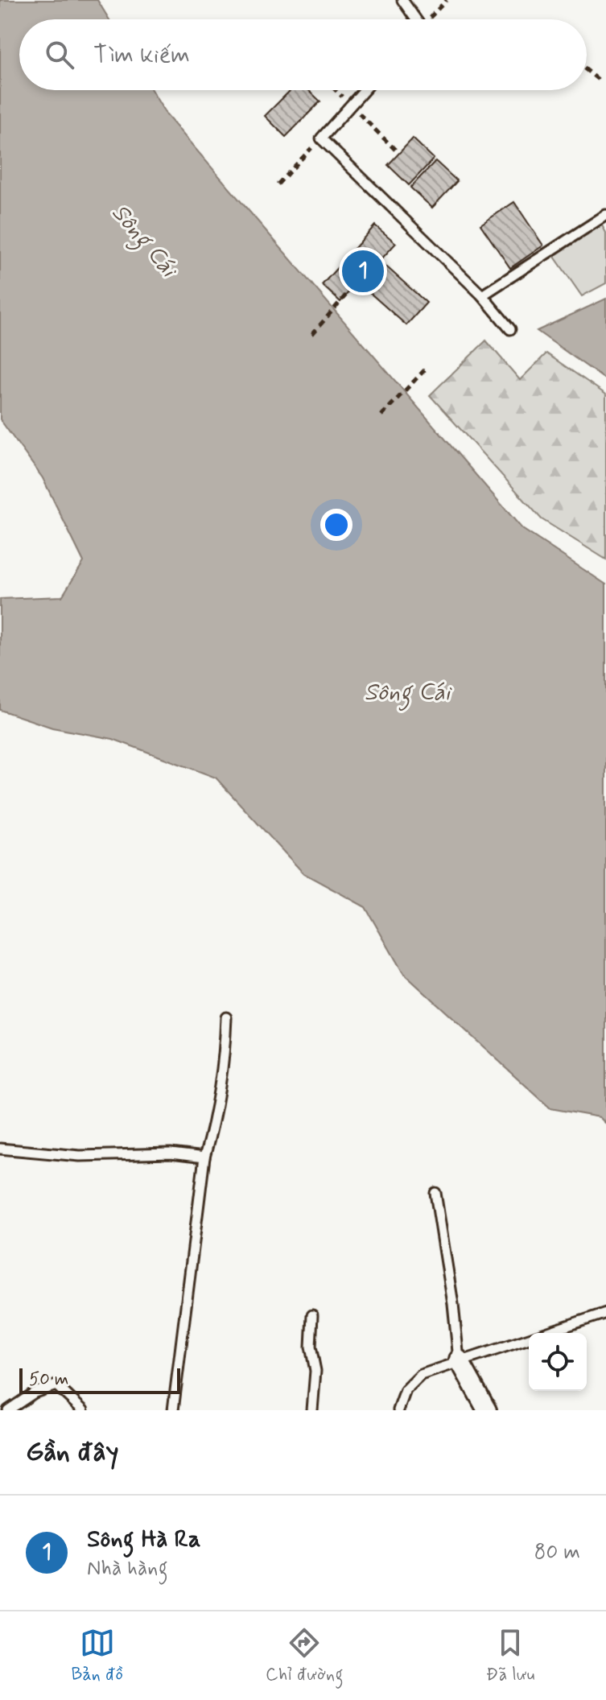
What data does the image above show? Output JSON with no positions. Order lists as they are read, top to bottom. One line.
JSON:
{"water":["Sông Cái"],"scale_bar":"50 m","page":{"search":"Tìm kiếm","pins":"1","scale":"50 m","heading":"Gần đây","list":[{"mark":"1","name":"Sông Hà Ra","note":"Nhà hàng","value":"80 m"}],"nav":["Bản đồ","Chỉ đường","Đã lưu"]}}
